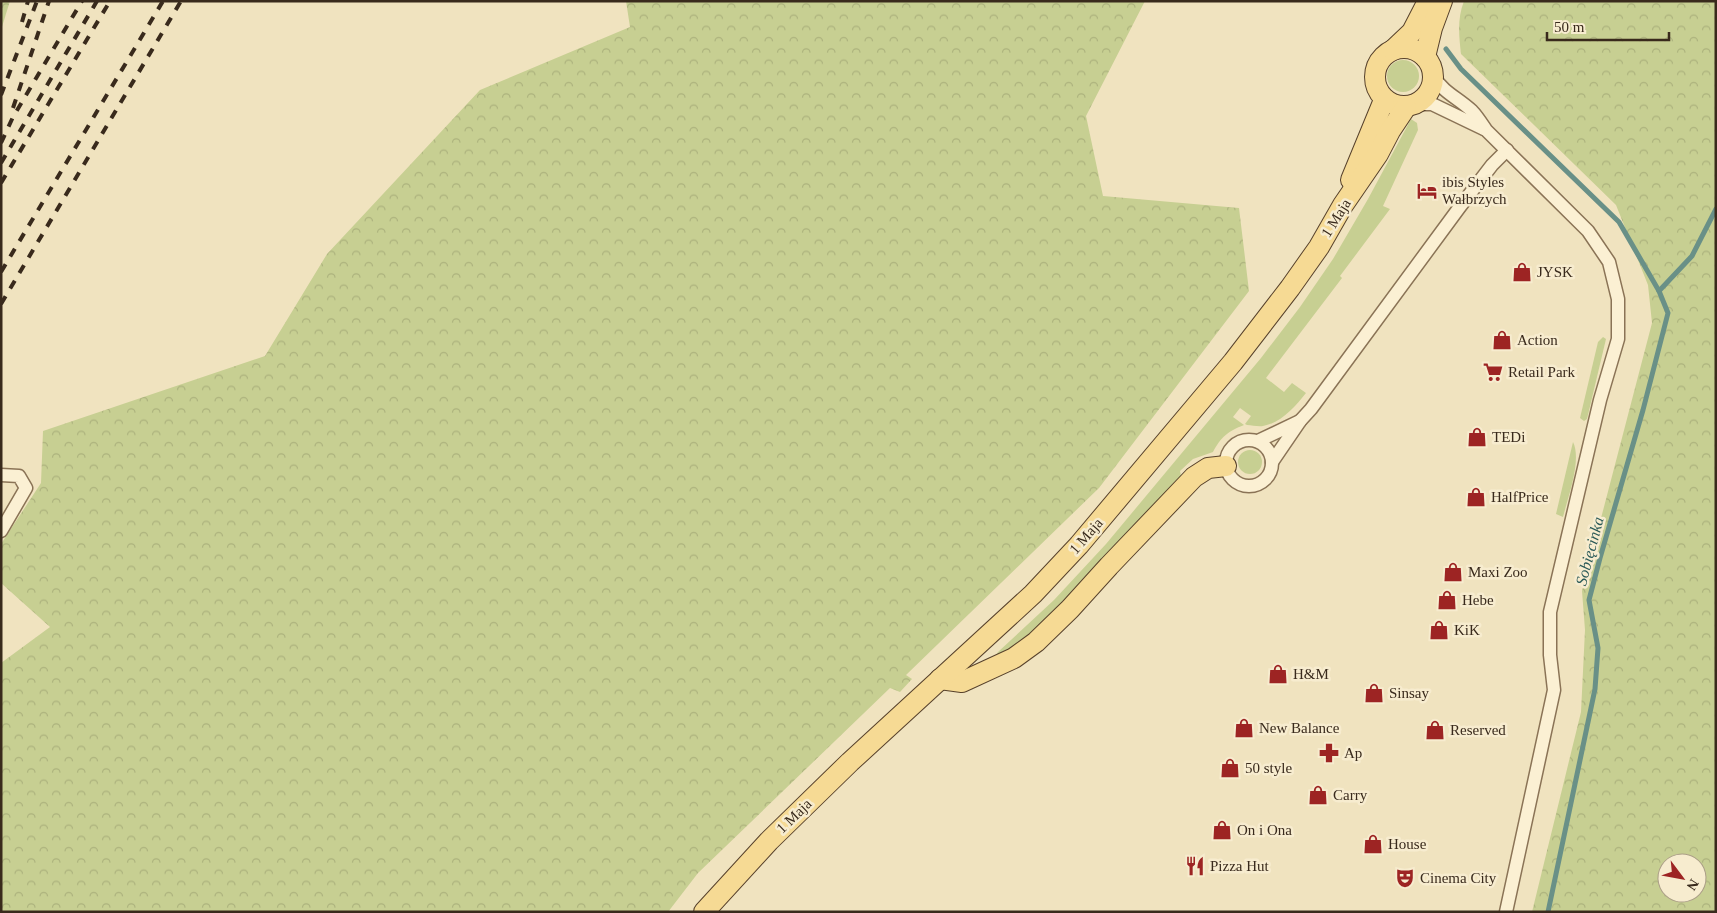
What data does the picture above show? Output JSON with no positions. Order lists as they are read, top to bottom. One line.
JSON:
{"streets":{"main road":["1 Maja"]},"water":["Sobięcinka"],"places":{"hotel":["ibis Styles Wałbrzych"],"shop":["JYSK","Action","TEDi","HalfPrice","Maxi Zoo","Hebe","KiK","H&M","Sinsay","New Balance","Reserved","50 style","Carry","On i Ona","House"],"supermarket":["Retail Park"],"pharmacy":["Ap"],"restaurant":["Pizza Hut"],"theatre":["Cinema City"]},"scale_bar":"50 m","north":"bottom right"}
